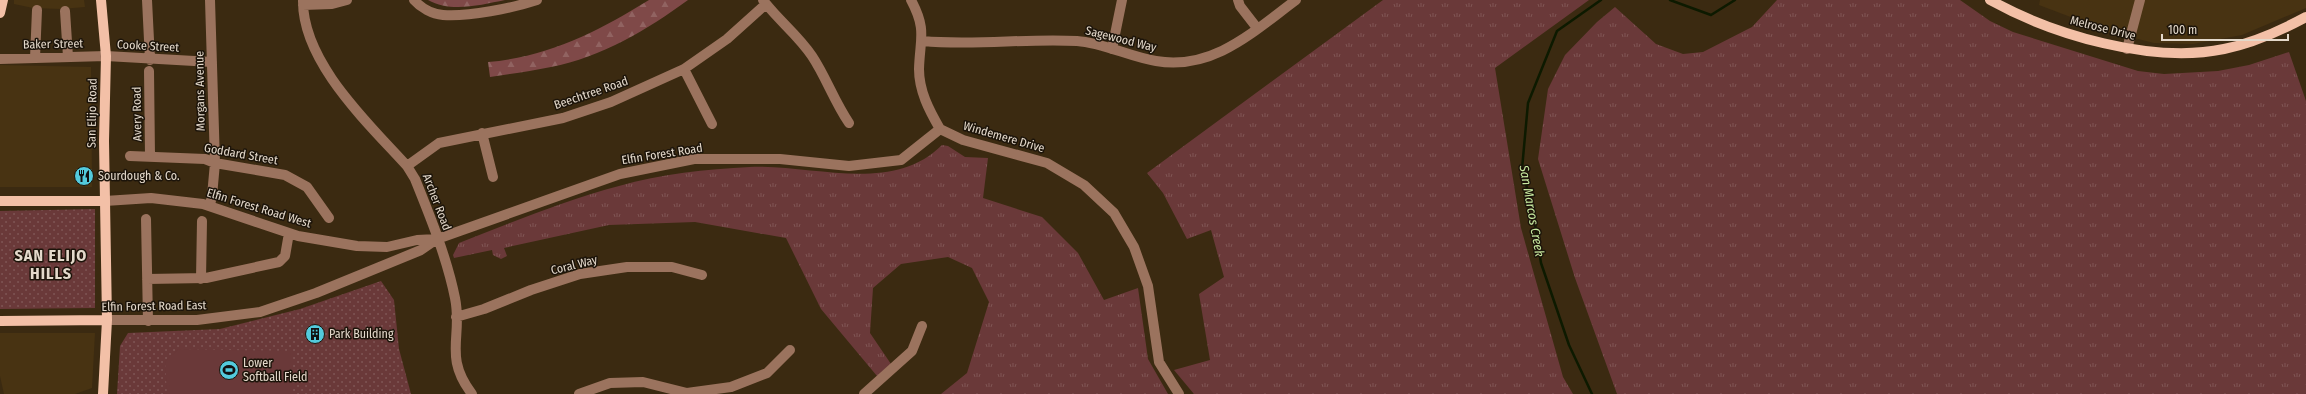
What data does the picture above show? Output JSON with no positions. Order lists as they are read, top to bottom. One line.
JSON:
{"streets":{"main road":["Melrose Drive","San Elijo Road","Elfin Forest Road West","Elfin Forest Road East"],"street":["Sagewood Way","Baker Street","Cooke Street","Morgans Avenue","Beechtree Road","Avery Road","Windemere Drive","Goddard Street","Elfin Forest Road","Archer Road","Coral Way"]},"crossings":[["Baker Street","Cooke Street"],["Baker Street","San Elijo Road"],["Cooke Street","Morgans Avenue"],["Cooke Street","San Elijo Road"],["Morgans Avenue","Goddard Street"],["Morgans Avenue","Elfin Forest Road West"],["Beechtree Road","Archer Road"],["San Elijo Road","Elfin Forest Road West"],["San Elijo Road","Elfin Forest Road East"],["Avery Road","Goddard Street"],["Windemere Drive","Elfin Forest Road"],["Elfin Forest Road","Archer Road"],["Elfin Forest Road","Elfin Forest Road West"],["Elfin Forest Road","Elfin Forest Road East"],["Archer Road","Elfin Forest Road West"],["Archer Road","Coral Way"],["Archer Road","Elfin Forest Road East"],["Elfin Forest Road West","Elfin Forest Road East"]],"districts":["SAN ELIJO HILLS"],"water":["San Marcos Creek"],"places":{"restaurant":["Sourdough & Co."],"building":["Park Building"],"sports":["Lower Softball Field"]},"scale_bar":"100 m"}
